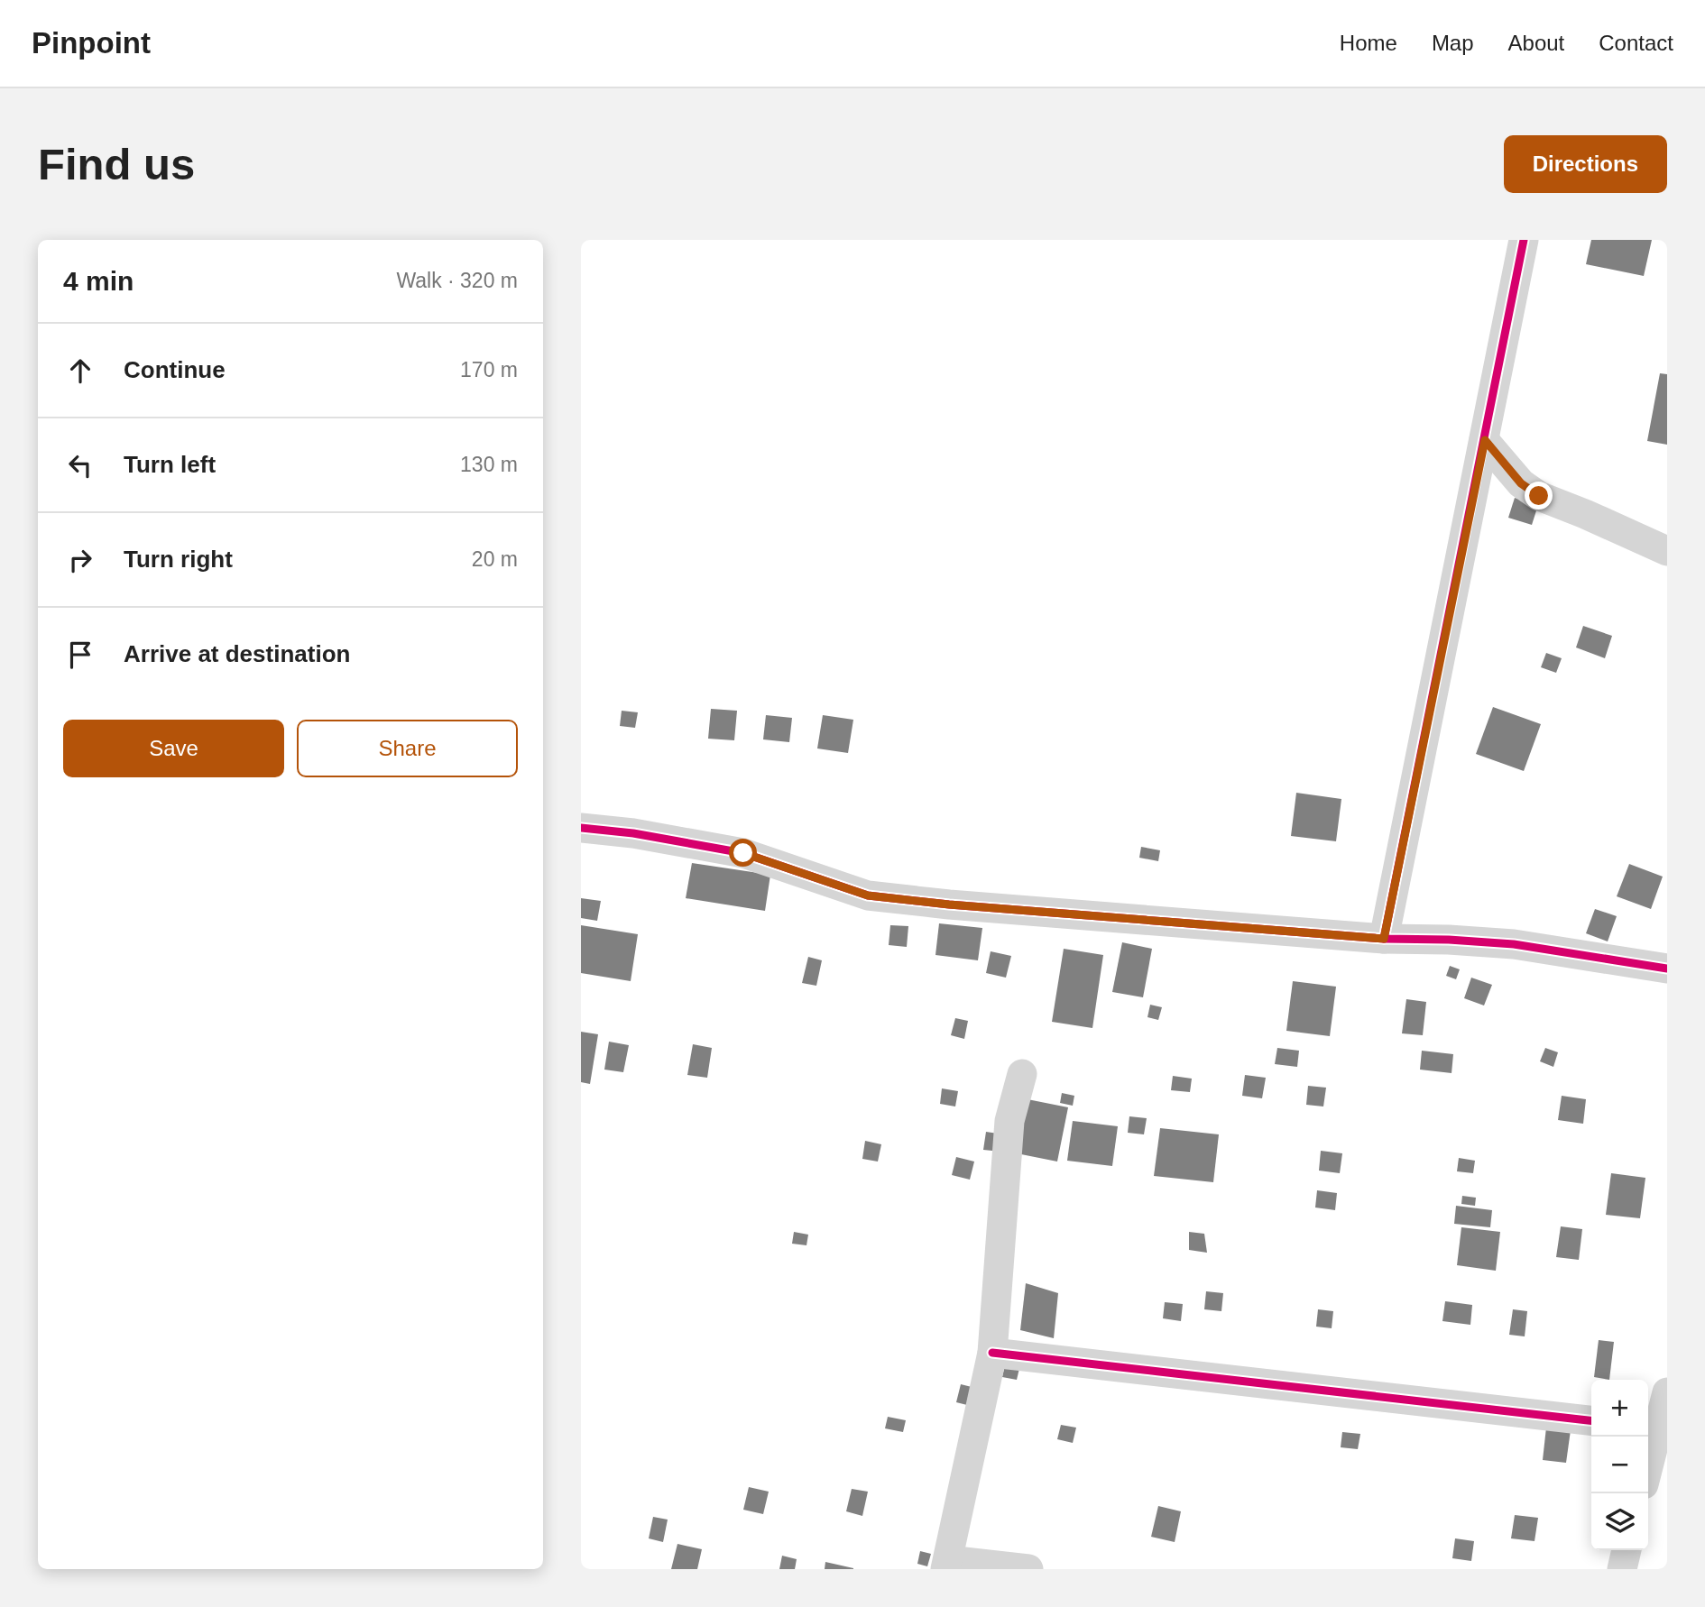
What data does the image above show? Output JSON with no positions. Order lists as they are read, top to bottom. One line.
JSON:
{"page":{"header":"Pinpoint","nav":["Home","Map","About","Contact"],"buttons":["Directions",["Save","Share"]],"title":"Find us","heading":["4 min","Walk · 320 m"],"list":[["Continue","170 m"],["Turn left","130 m"],["Turn right","20 m"],"Arrive at destination"],"map_buttons":["+","−"]}}
